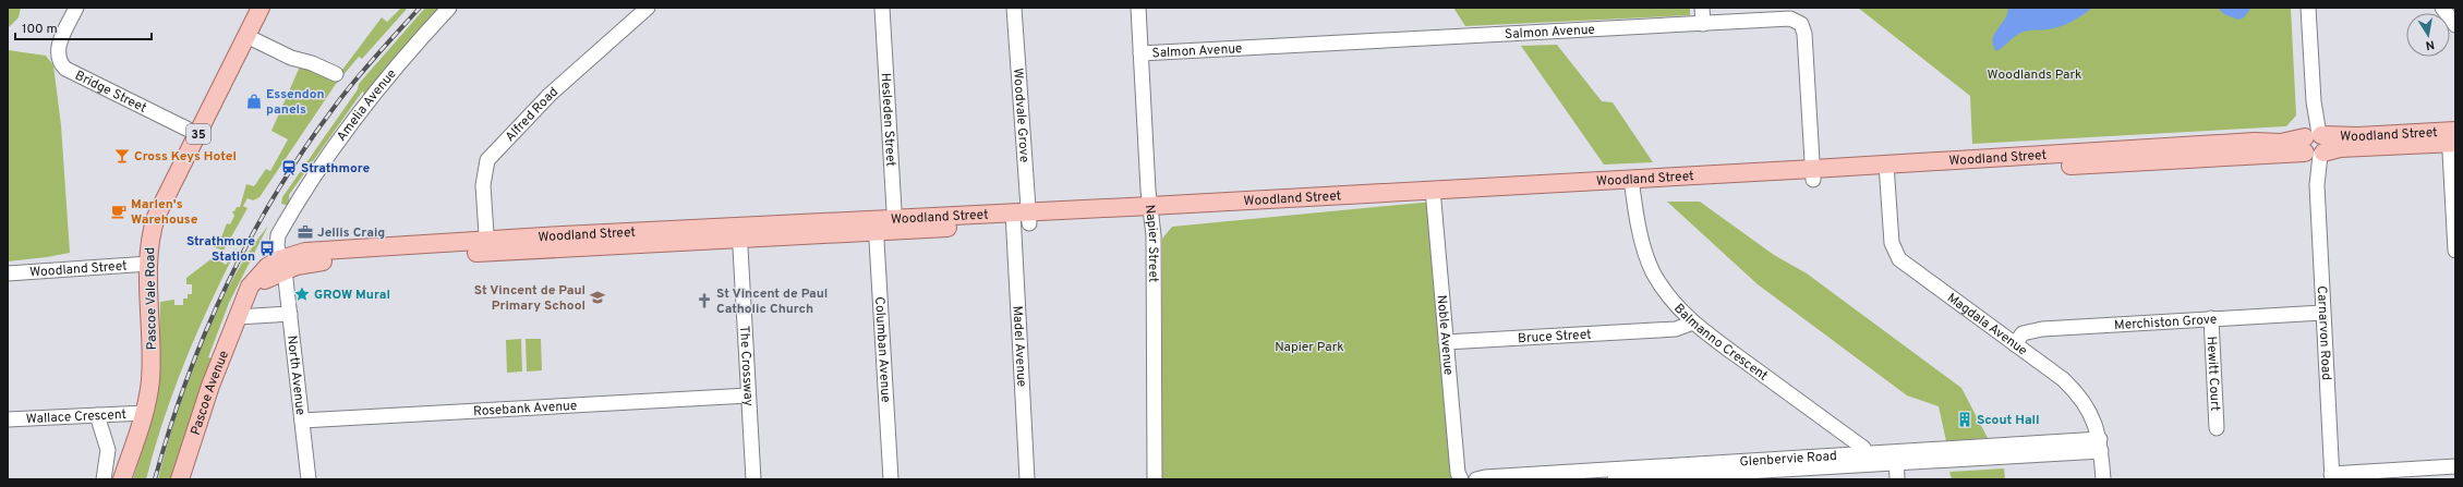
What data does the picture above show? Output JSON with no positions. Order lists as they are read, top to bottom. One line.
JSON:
{"streets":{"main road":["Woodland Street","35","Pascoe Vale Road","Pascoe Avenue"],"street":["Salmon Avenue","Bridge Street","Amelia Avenue","Alfred Road","Woodvale Grove","Hesleden Street","Napier Street","Merchiston Grove","Magdala Avenue","Carnarvon Road","Noble Avenue","Bruce Street","Balmanno Crescent","Madel Avenue","Columban Avenue","The Crossway","Hewitt Court","North Avenue","Rosebank Avenue","Wallace Crescent","Glenbervie Road"]},"crossings":[["Salmon Avenue","Woodland Street"],["Salmon Avenue","Napier Street"],["Bridge Street","Pascoe Vale Road"],["Amelia Avenue","Woodland Street"],["Amelia Avenue","North Avenue"],["Amelia Avenue","Pascoe Avenue"],["Alfred Road","Woodland Street"],["Woodvale Grove","Woodland Street"],["Woodvale Grove","Madel Avenue"],["Hesleden Street","Woodland Street"],["Woodland Street","Napier Street"],["Woodland Street","Pascoe Vale Road"],["Woodland Street","Magdala Avenue"],["Woodland Street","Carnarvon Road"],["Woodland Street","Noble Avenue"],["Woodland Street","Balmanno Crescent"],["Woodland Street","Madel Avenue"],["Woodland Street","Columban Avenue"],["Woodland Street","The Crossway"],["Woodland Street","North Avenue"],["Woodland Street","Pascoe Avenue"],["Pascoe Vale Road","Wallace Crescent"],["Merchiston Grove","Magdala Avenue"],["Merchiston Grove","Carnarvon Road"],["Merchiston Grove","Hewitt Court"],["Magdala Avenue","Glenbervie Road"],["Noble Avenue","Bruce Street"],["Bruce Street","Balmanno Crescent"],["Balmanno Crescent","Glenbervie Road"],["The Crossway","Rosebank Avenue"],["North Avenue","Pascoe Avenue"],["North Avenue","Rosebank Avenue"]],"parks":["Woodlands Park","Napier Park"],"places":{"shop":["Essendon panels"],"bar":["Cross Keys Hotel"],"station":["Strathmore"],"cafe":["Marlen's Warehouse"],"office":["Jellis Craig"],"bus stop":["Strathmore Station"],"place":["GROW Mural"],"school or university":["St Vincent de Paul Primary School"],"church":["St Vincent de Paul Catholic Church"],"building":["Scout Hall"]},"scale_bar":"100 m","north":"bottom"}
